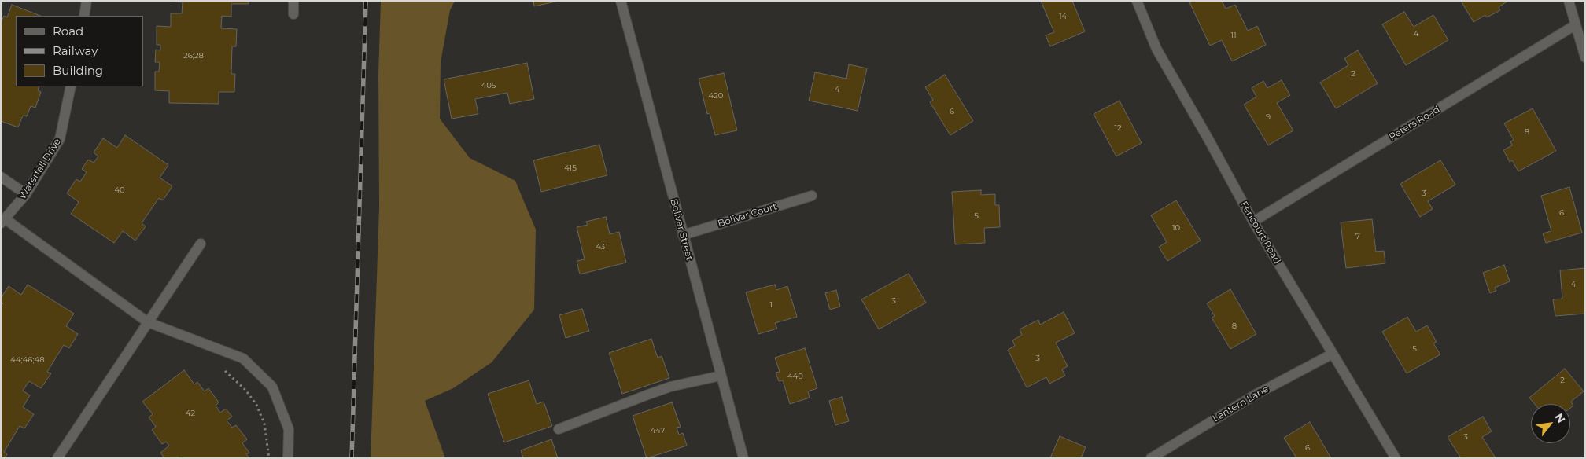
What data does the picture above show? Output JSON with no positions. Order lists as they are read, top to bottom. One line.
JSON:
{"streets":{"street":["Peters Road","Waterfall Drive","Bolivar Court","Bolivar Street","Fencourt Road","Lantern Lane"]},"crossings":[["Peters Road","Fencourt Road"],["Bolivar Court","Bolivar Street"],["Fencourt Road","Lantern Lane"]],"house_numbers":["14","4","11","26;28","2","405","4","420","6","9","12","8","415","40","3","6","5","10","7","431","4","3","1","8","5","3","44;46;48","440","2","42","447","3","6"],"legend":["Road","Railway","Building"],"north":"top right"}
